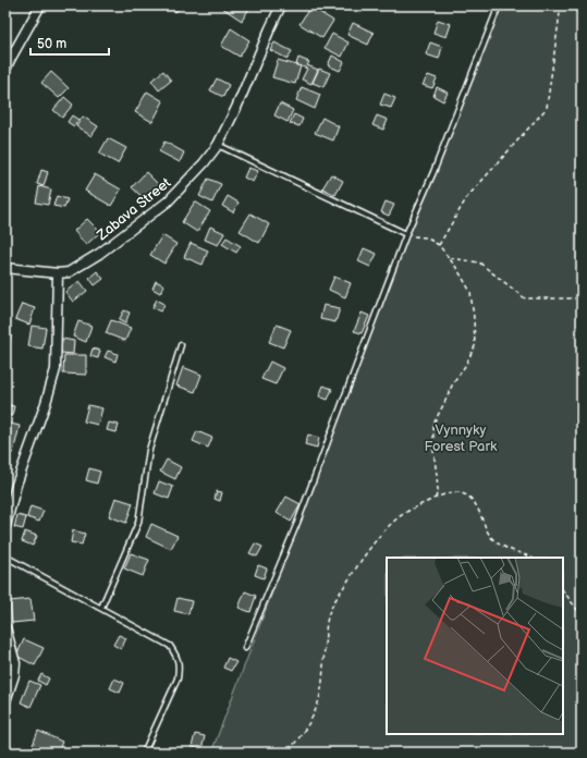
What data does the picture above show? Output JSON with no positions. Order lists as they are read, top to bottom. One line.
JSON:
{"streets":{"street":["Zabava Street"]},"parks":["Vynnyky Forest Park"],"scale_bar":"50 m"}
